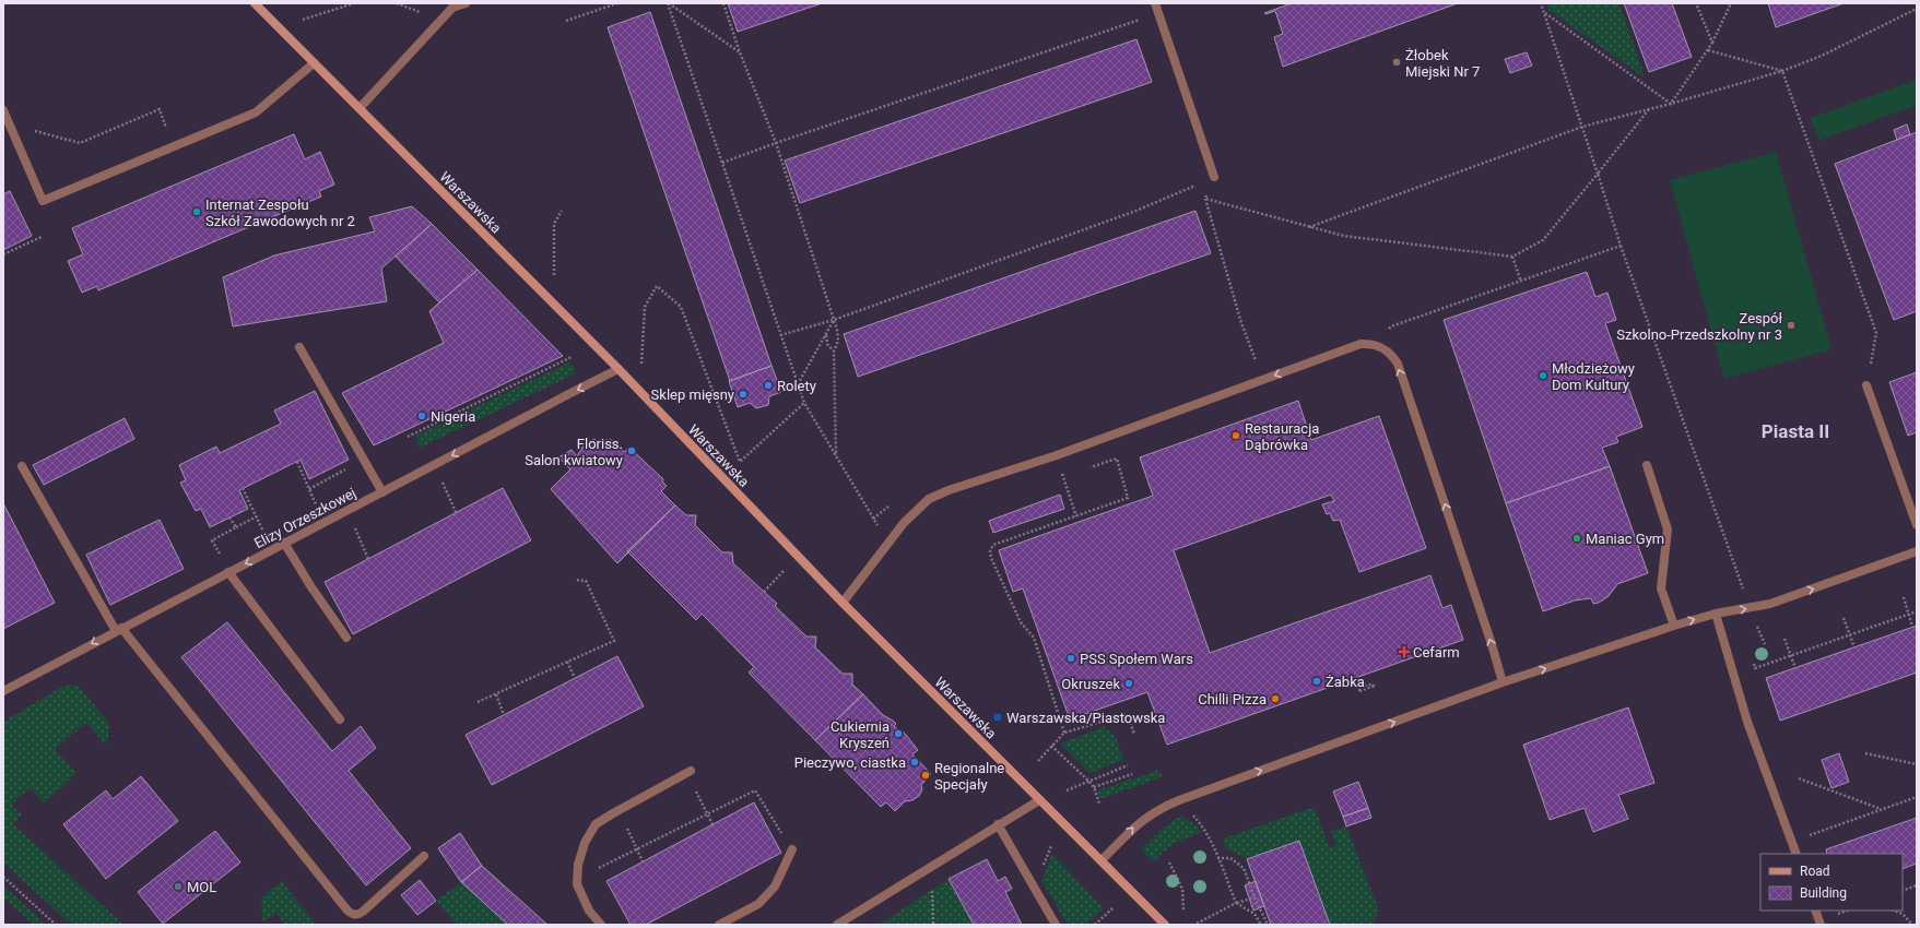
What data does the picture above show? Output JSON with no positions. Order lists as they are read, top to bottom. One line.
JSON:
{"streets":{"street":["Warszawska","Elizy Orzeszkowej"]},"crossings":[["Warszawska","Elizy Orzeszkowej"]],"one_way":["Elizy Orzeszkowej"],"districts":["Piasta II"],"places":{"other":["Żłobek Miejski Nr 7","Internat Zespołu Szkół Zawodowych nr 2","Zespół Szkolno-Przedszkolny nr 3","Młodzieżowy Dom Kultury","Rolety","Sklep mięsny","Nigeria","Restauracja Dąbrówka","Floriss. Salon kwiatowy","Maniac Gym","PSS Społem Wars","Żabka","Okruszek","Chilli Pizza","Cukiernia Kryszeń","Pieczywo, ciastka","Regionalne Specjały","MOL"],"health":["Cefarm"],"transit":["Warszawska/Piastowska"]},"legend":["Road","Building"]}
